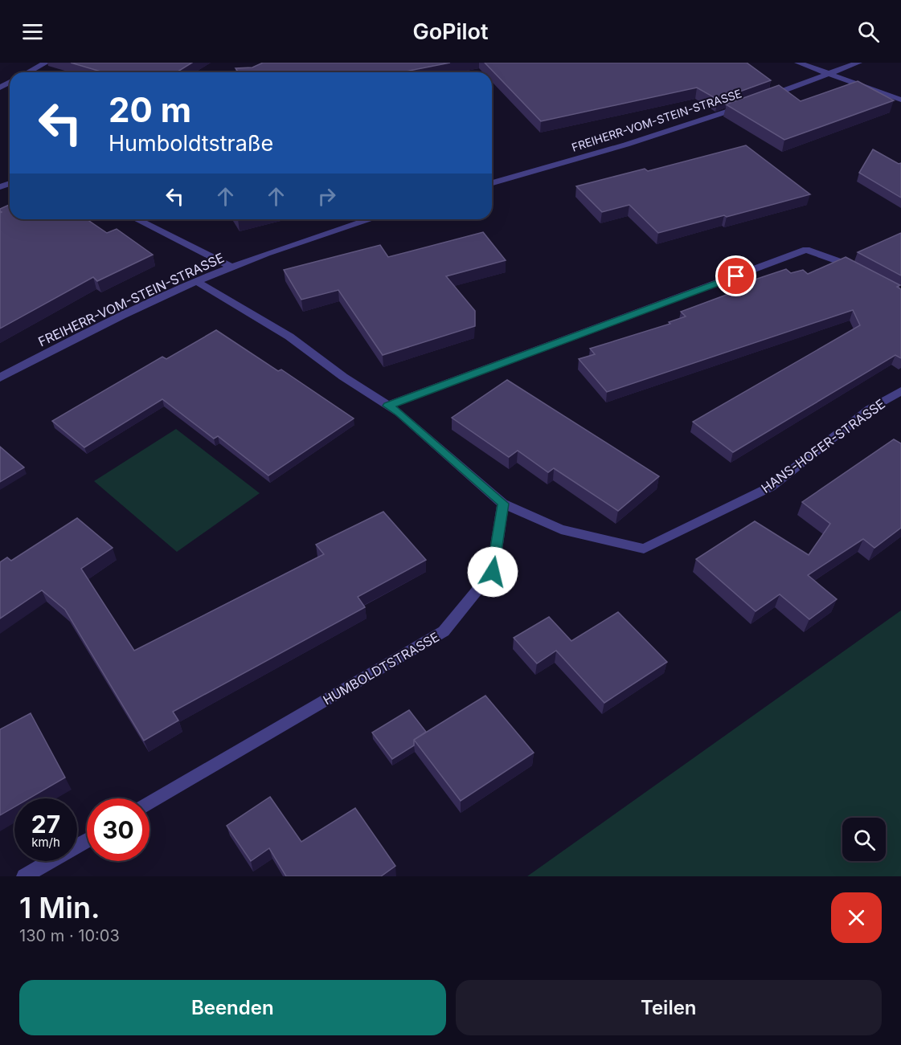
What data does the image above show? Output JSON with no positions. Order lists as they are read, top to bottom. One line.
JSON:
{"streets":{"street":["FREIHERR-VOM-STEIN-STRASSE","HANS-HOFER-STRASSE","HUMBOLDTSTRASSE"]},"crossings":[["HANS-HOFER-STRASSE","HUMBOLDTSTRASSE"]],"page":{"header":"GoPilot","turn":["20 m","Humboldtstraße"],"speed":"27 km/h","limit":"30","heading":["1 Min.","130 m · 10:03"],"buttons":["Beenden","Teilen"]}}
